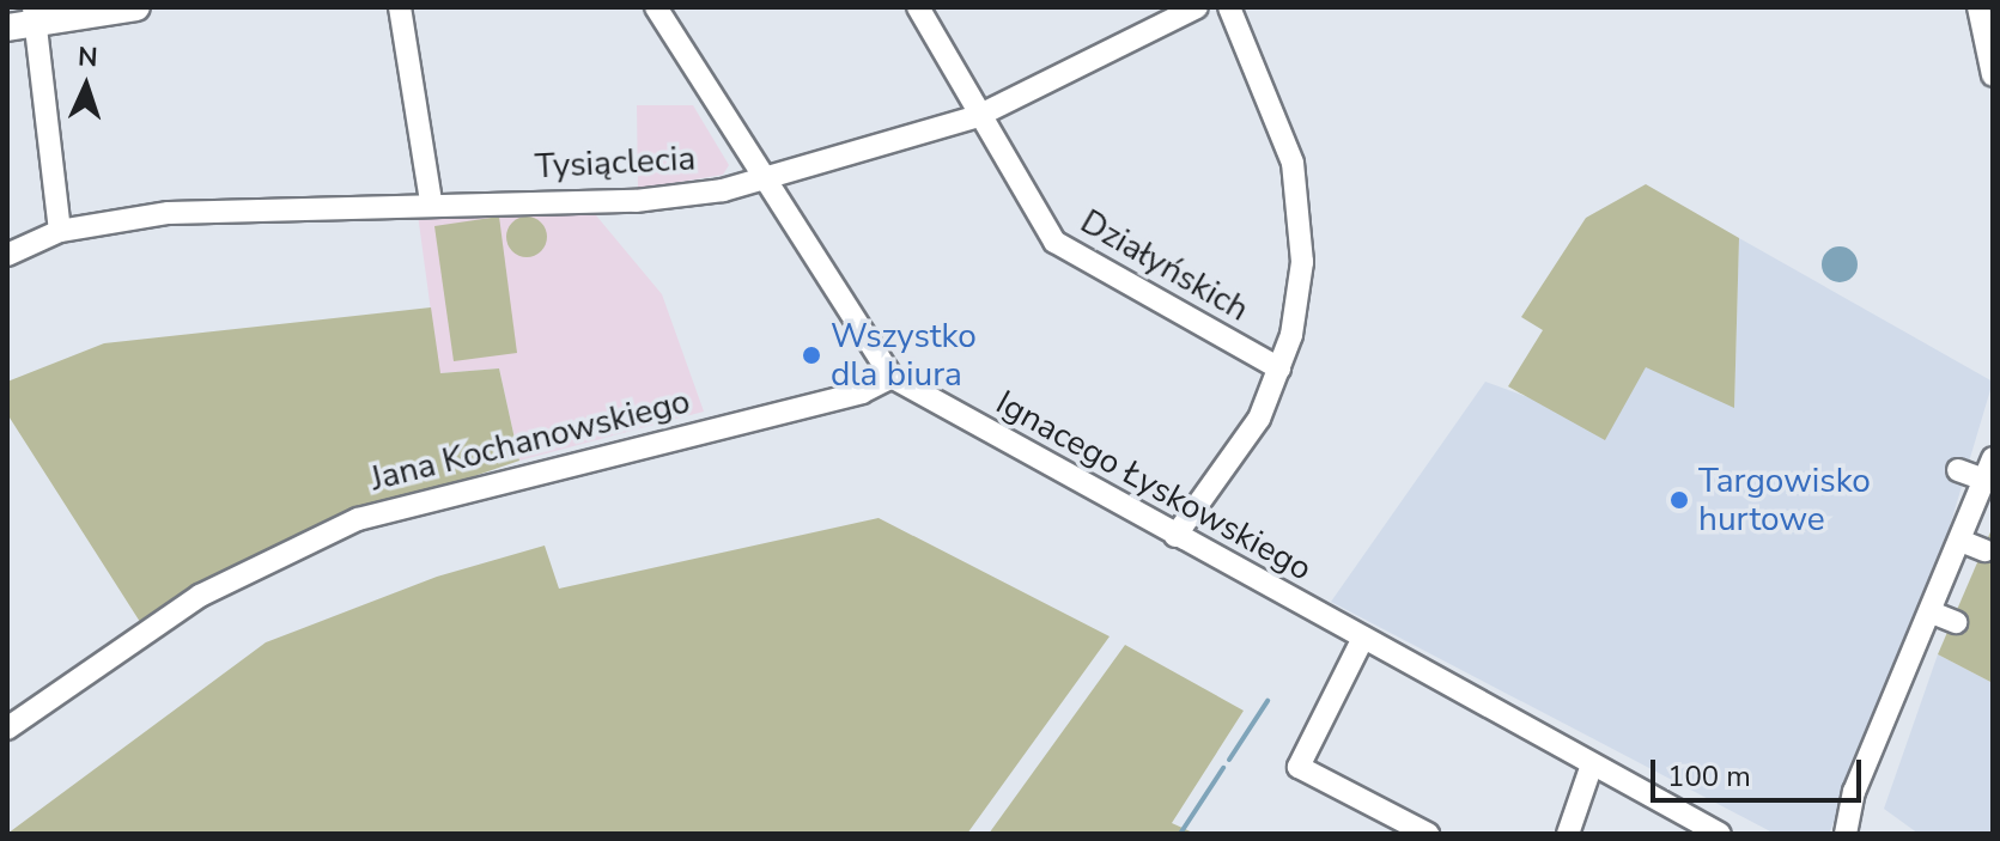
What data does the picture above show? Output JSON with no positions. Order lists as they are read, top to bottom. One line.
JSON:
{"streets":{"street":["Tysiąclecia","Działyńskich","Jana Kochanowskiego","Ignacego Łyskowskiego"]},"crossings":[["Tysiąclecia","Działyńskich"],["Tysiąclecia","Ignacego Łyskowskiego"],["Jana Kochanowskiego","Ignacego Łyskowskiego"]],"places":["Wszystko dla biura","Targowisko hurtowe"],"scale_bar":"100 m","north":"top"}
